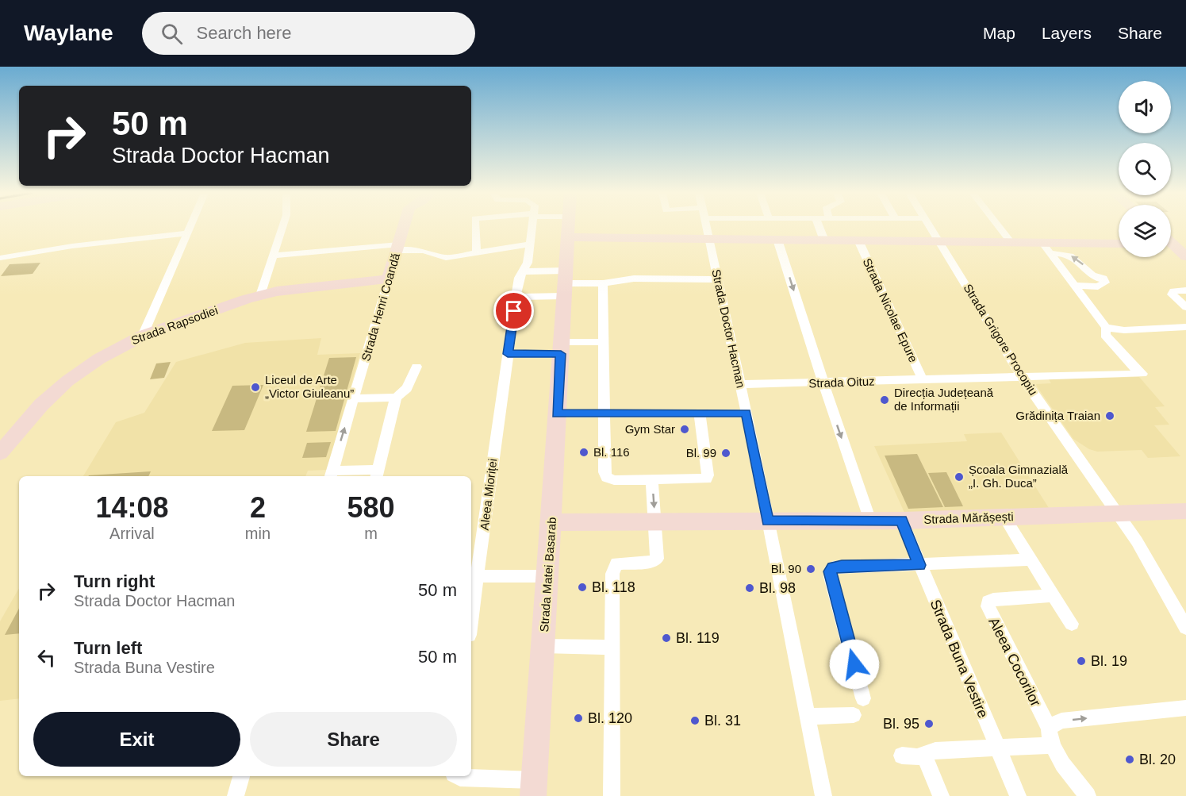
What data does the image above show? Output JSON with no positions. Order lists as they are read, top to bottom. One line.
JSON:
{"streets":{"street":["Strada Henri Coandă","Strada Nicolae Epure","Strada Rapsodiei","Strada Doctor Hacman","Strada Grigore Procopiu","Strada Oituz","Aleea Mioriței","Strada Mărășești","Strada Matei Basarab","Strada Buna Vestire","Aleea Cocorilor"]},"crossings":[["Strada Henri Coandă","Strada Rapsodiei"],["Strada Nicolae Epure","Strada Oituz"],["Strada Doctor Hacman","Strada Oituz"],["Strada Doctor Hacman","Strada Mărășești"],["Strada Grigore Procopiu","Strada Oituz"],["Strada Grigore Procopiu","Strada Mărășești"],["Strada Mărășești","Strada Matei Basarab"],["Strada Mărășești","Strada Buna Vestire"]],"places":["Liceul de Arte „Victor Giuleanu”","Direcția Județeană de Informații","Grădinița Traian","Gym Star","Bl. 116","Bl. 99","Școala Gimnazială „I. Gh. Duca”","Bl. 90","Bl. 118","Bl. 98","Bl. 119","Bl. 19","Bl. 120","Bl. 31","Bl. 95","Bl. 20"],"page":{"header":"Waylane","search":"Search here","nav":["Map","Layers","Share"],"turn":["50 m","Strada Doctor Hacman"],"eta":["14:08","Arrival","2","min","580","m"],"list":[{"name":"Turn right","note":"Strada Doctor Hacman","value":"50 m"},{"name":"Turn left","note":"Strada Buna Vestire","value":"50 m"}],"buttons":["Exit","Share"]}}
